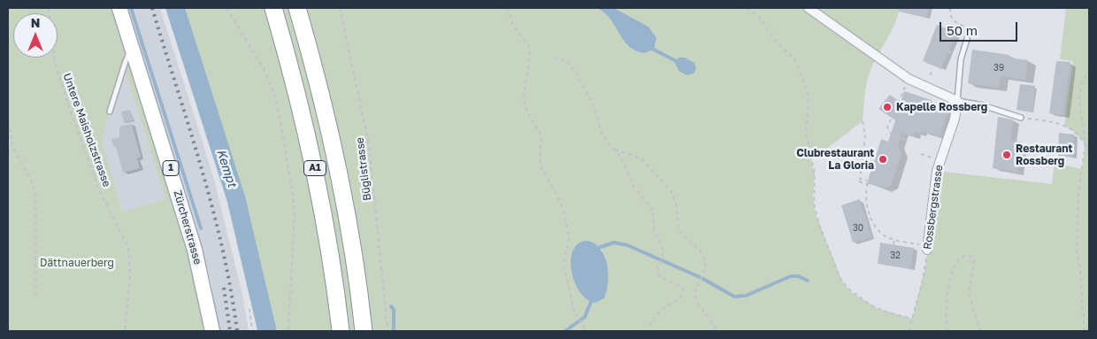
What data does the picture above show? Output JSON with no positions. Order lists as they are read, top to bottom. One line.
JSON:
{"streets":{"highway":["A1"],"main road":["1","Zürcherstrasse"],"street":["Rossbergstrasse"],"path":["Untere Maisholzstrasse","Büglistrasse"]},"water":["Kempt"],"parks":["Dättnauerberg"],"places":["Kapelle Rossberg","Restaurant Rossberg","Clubrestaurant La Gloria"],"house_numbers":["39","30","32"],"scale_bar":"50 m","north":"top"}
